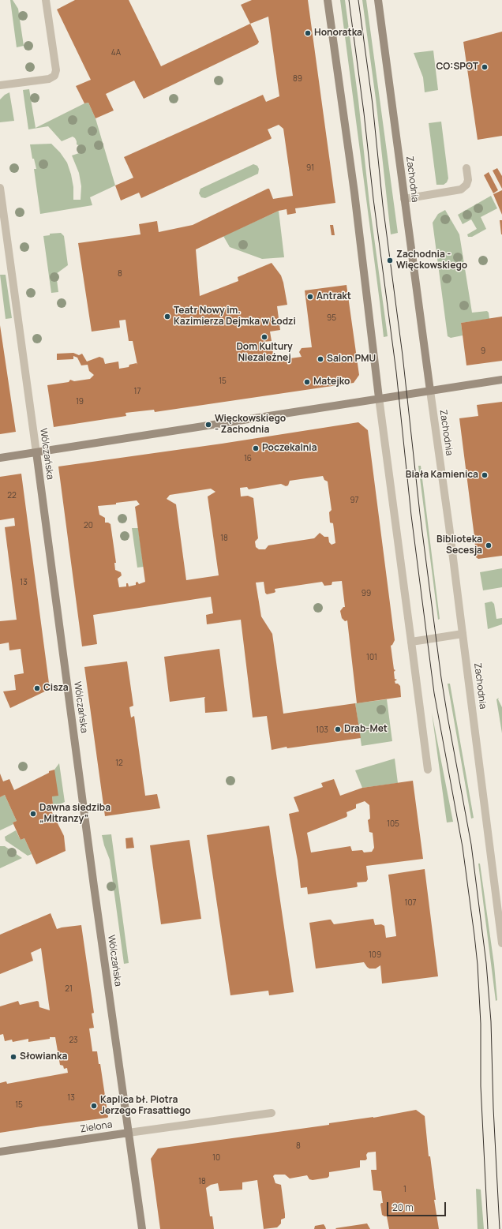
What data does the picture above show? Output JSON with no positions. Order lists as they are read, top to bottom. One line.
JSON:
{"streets":{"main road":["Zachodnia","Wólczańska","Zielona"]},"crossings":[["Wólczańska","Zielona"]],"places":["Honoratka","CO:SPOT","Zachodnia - Więckowskiego","Antrakt","Teatr Nowy im. Kazimierza Dejmka w Łodzi","Dom Kultury Niezależnej","Salon PMU","Matejko","Więckowskiego - Zachodnia","Poczekalnia","Biała Kamienica","Biblioteka Secesja","Cisza","Drab-Met","Dawna siedziba „Mitranzy”","Słowianka","Kaplica bł. Piotra Jerzego Frasattiego"],"house_numbers":["4A","89","91","8","95","9","15","17","19","16","22","97","20","18","13","99","101","103","12","105","107","109","21","23","13","15","8","10","18","1"],"scale_bar":"20 m"}
